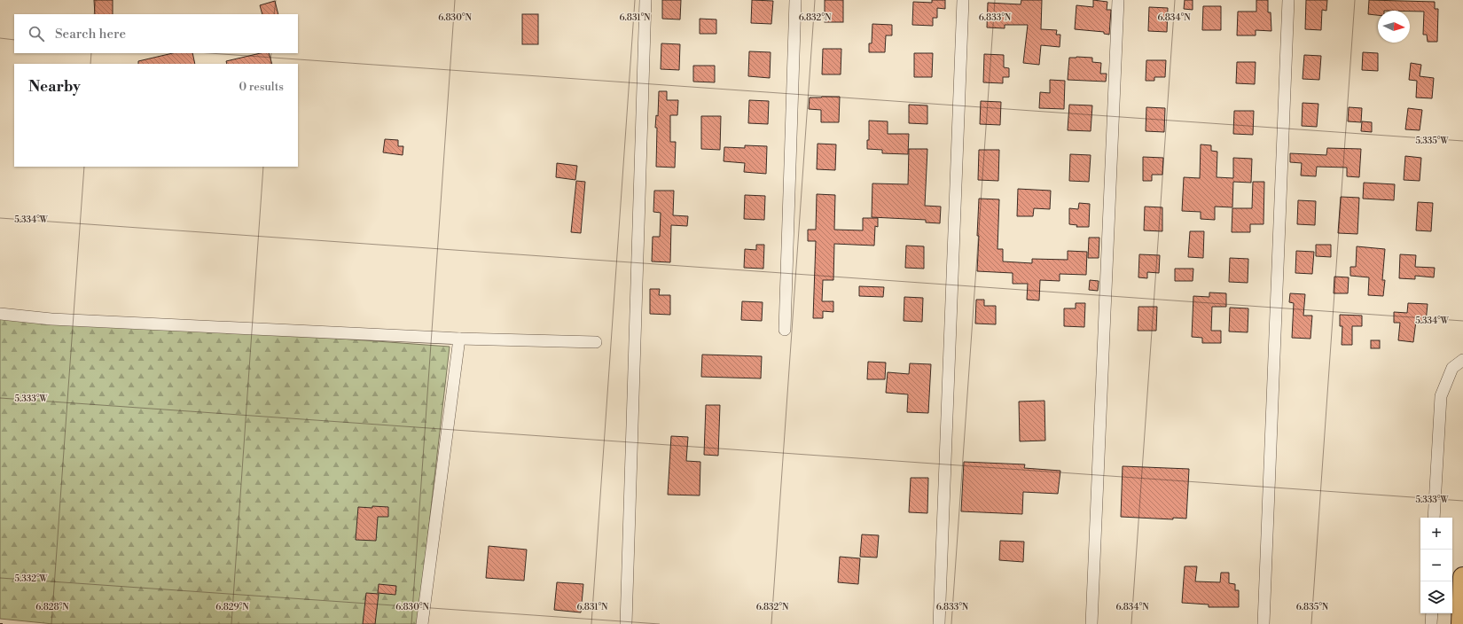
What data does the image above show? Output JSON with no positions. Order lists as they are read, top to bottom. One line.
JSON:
{"north":"right","page":{"search":"Search here","heading":["Nearby","0 results"],"map_buttons":["+","−"]},"coordinates":["6.830°N","6.831°N","6.832°N","6.833°N","6.834°N","5.335°W","5.334°W","5.333°W","5.332°W","6.828°N","6.829°N","6.835°N"]}
